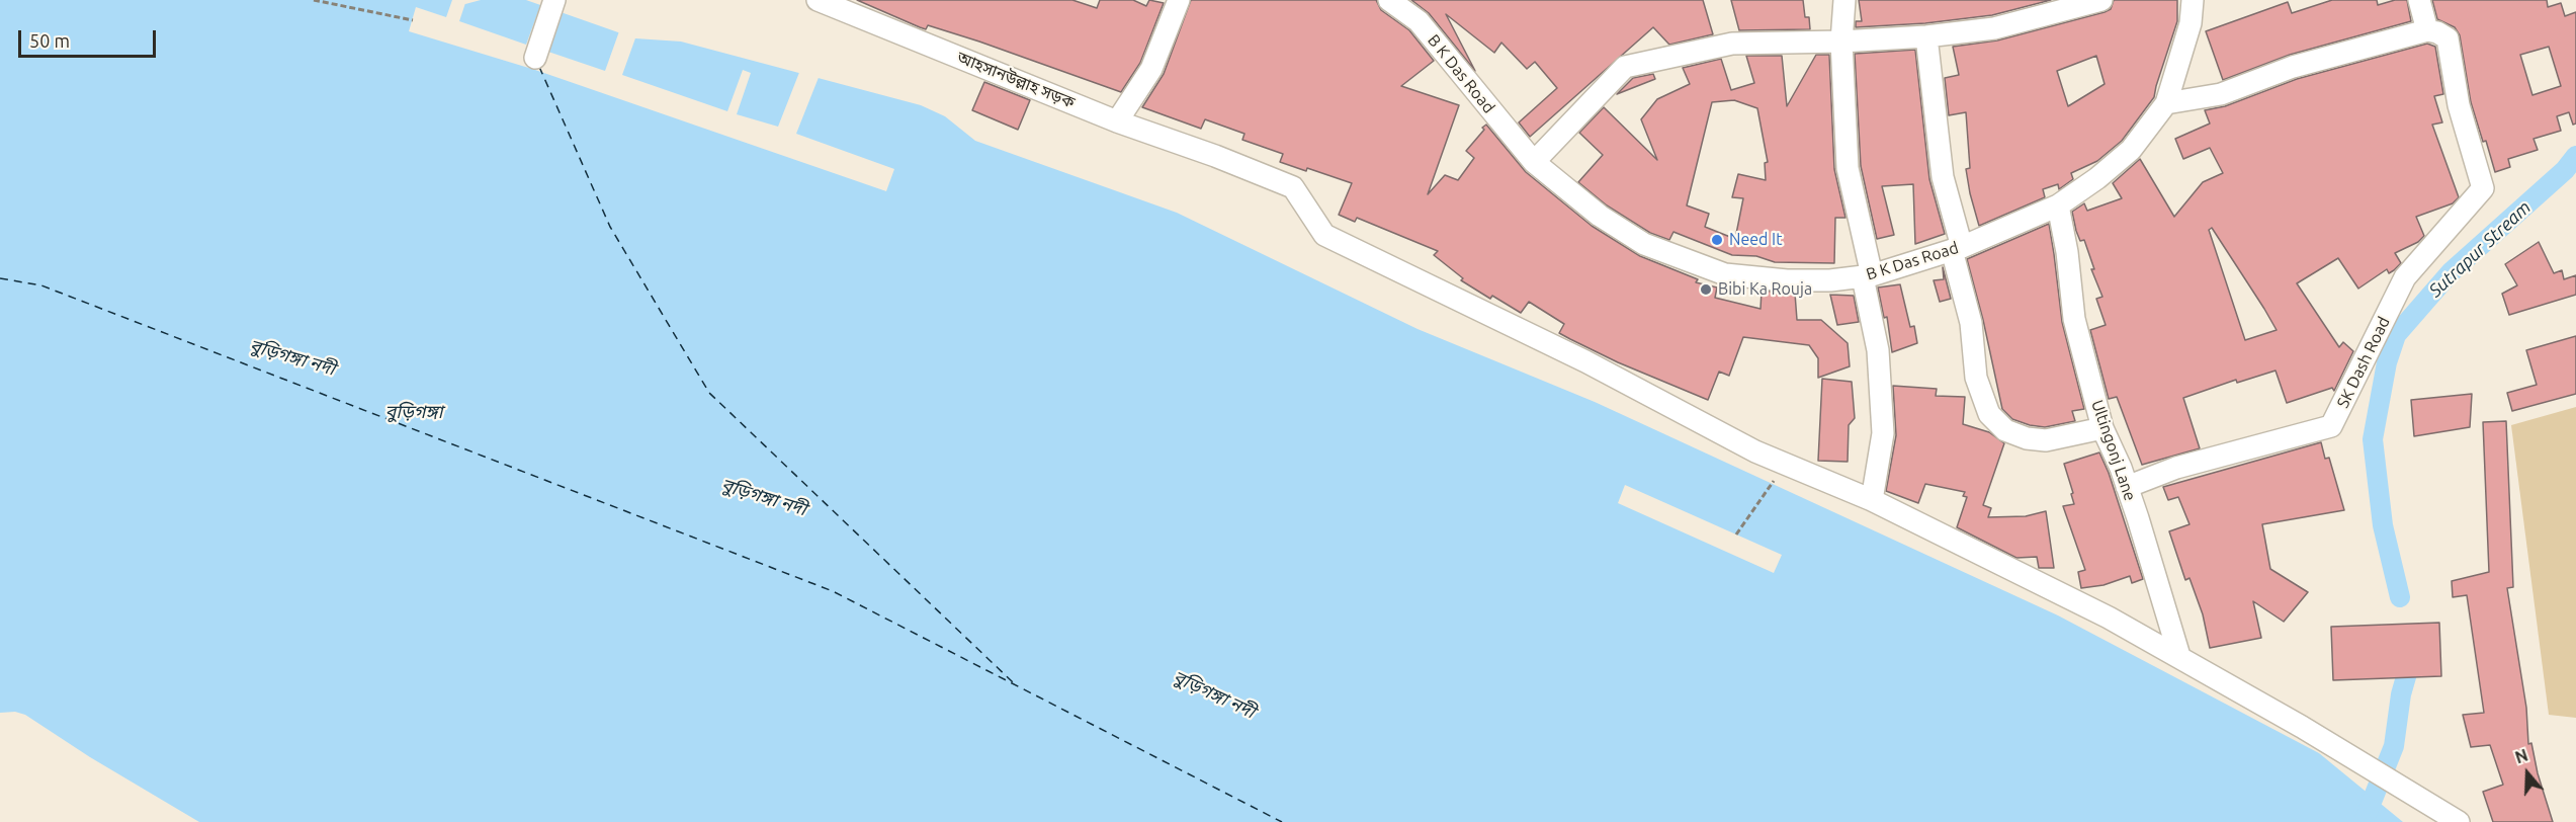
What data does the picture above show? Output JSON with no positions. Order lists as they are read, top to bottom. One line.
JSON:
{"streets":{"street":["B K Das Road","আহসানউল্লাহ সড়ক","SK Dash Road","Ultingonj Lane"]},"crossings":[["B K Das Road","Ultingonj Lane"],["আহসানউল্লাহ সড়ক","Ultingonj Lane"],["SK Dash Road","Ultingonj Lane"]],"water":["Sutrapur Stream","বুড়িগঙ্গা নদী","বুড়িগঙ্গা"],"places":["Need It","Bibi Ka Rouja"],"scale_bar":"50 m","north":"top"}
